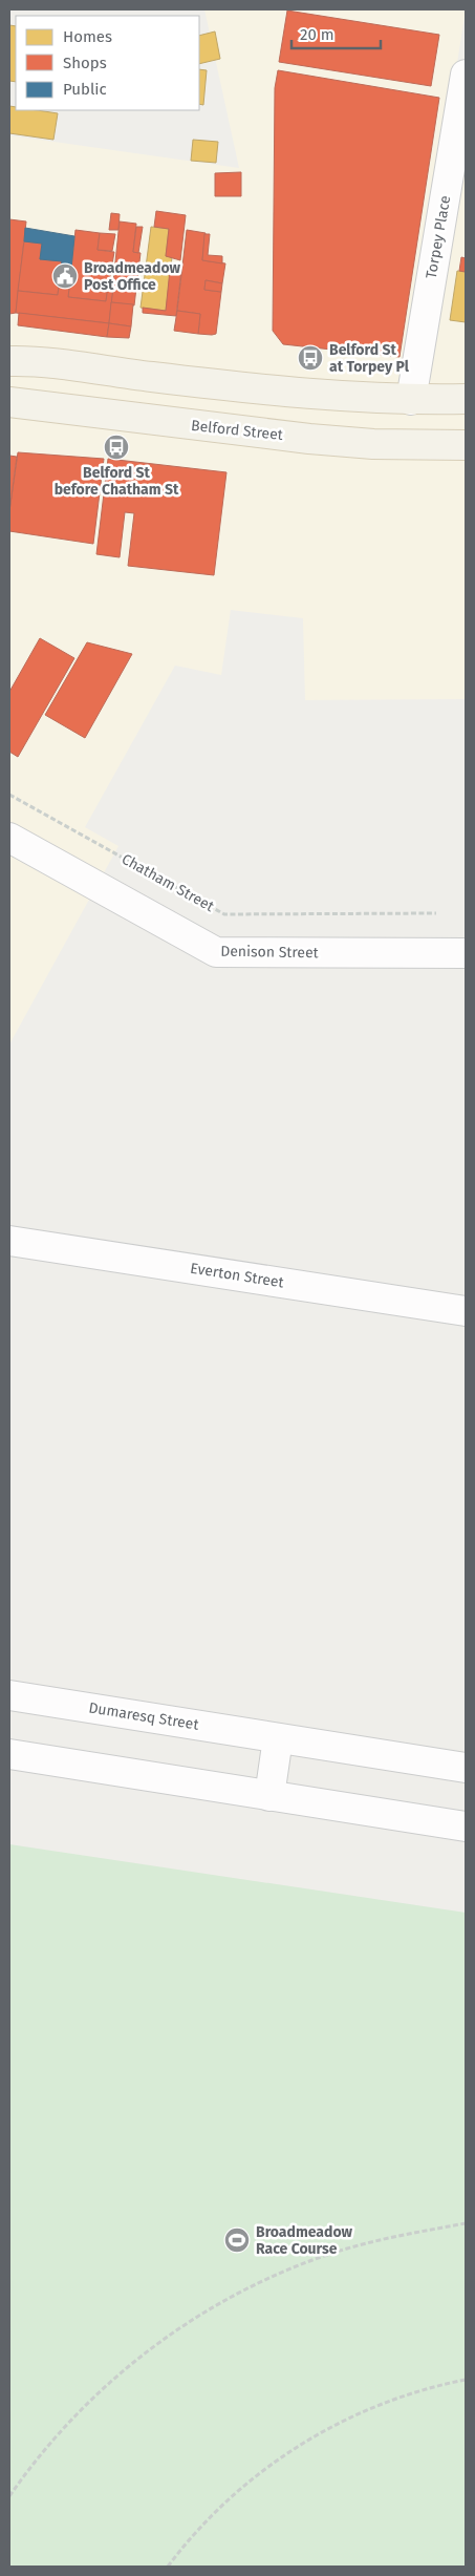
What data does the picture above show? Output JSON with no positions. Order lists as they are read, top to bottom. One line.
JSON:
{"streets":{"main road":["Belford Street"],"street":["Torpey Place","Denison Street","Everton Street","Dumaresq Street"],"path":["Chatham Street"]},"places":{"public building":["Broadmeadow Post Office"],"bus stop":["Belford St at Torpey Pl","Belford St before Chatham St"],"sports":["Broadmeadow Race Course"]},"legend":["Homes","Shops","Public"],"scale_bar":"20 m"}
